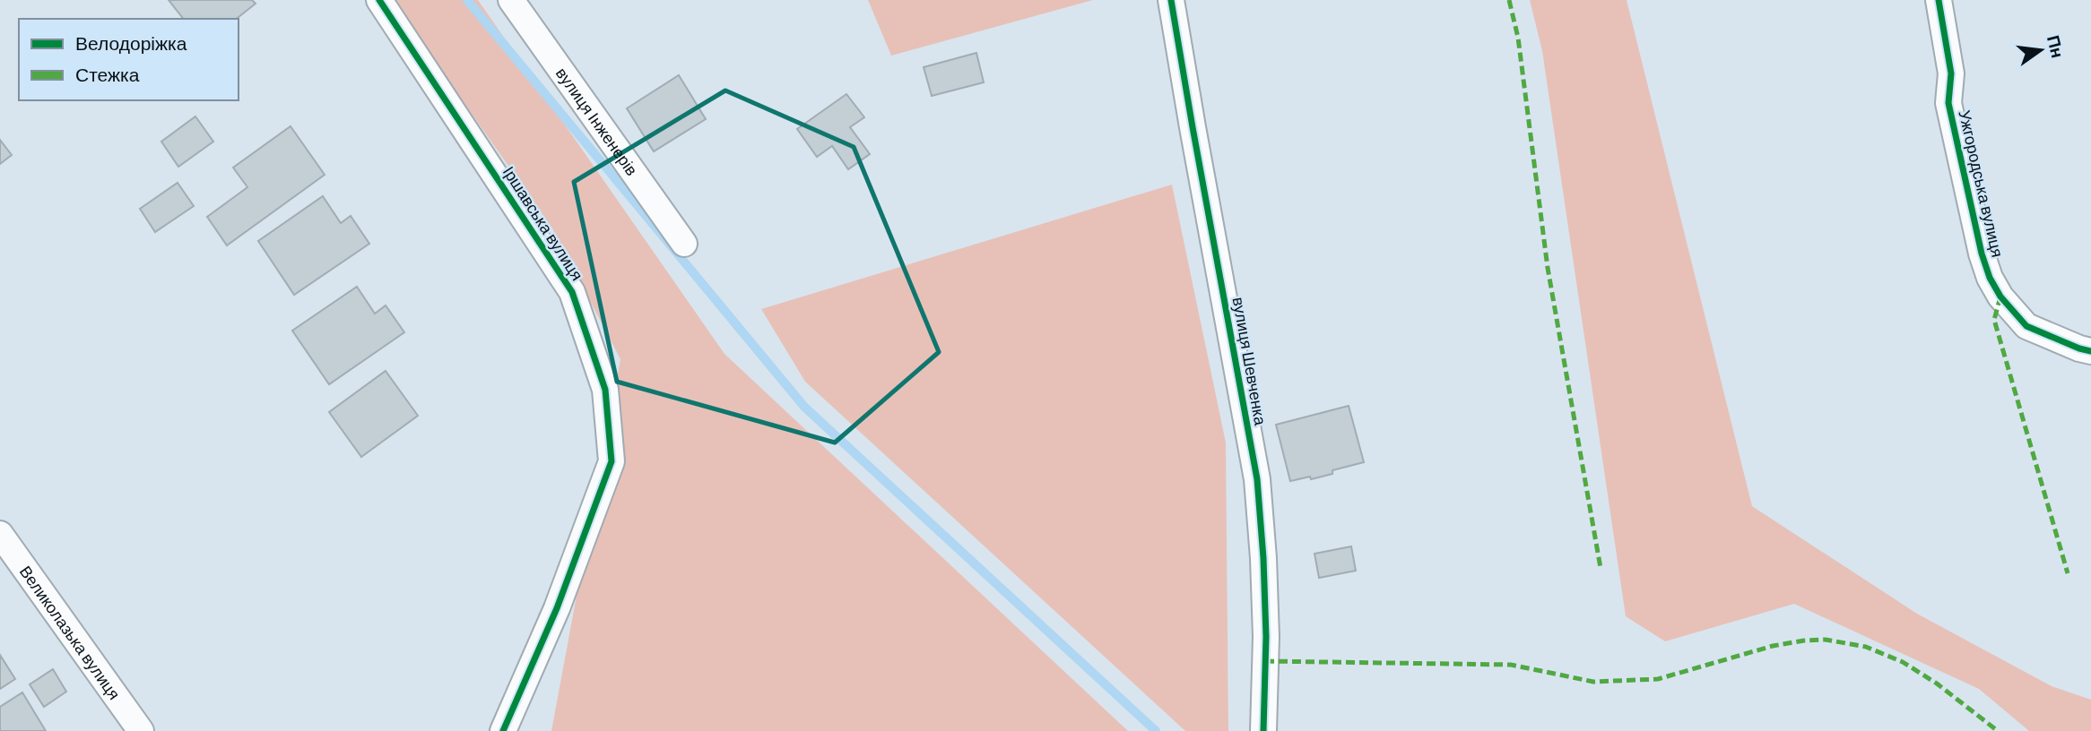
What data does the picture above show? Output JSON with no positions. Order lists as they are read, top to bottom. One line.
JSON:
{"streets":{"street":["вулиця Інженерів","Ужгородська вулиця","Іршавська вулиця","вулиця Шевченка","Великолазька вулиця"]},"legend":["Велодоріжка","Стежка"],"north":"right"}
